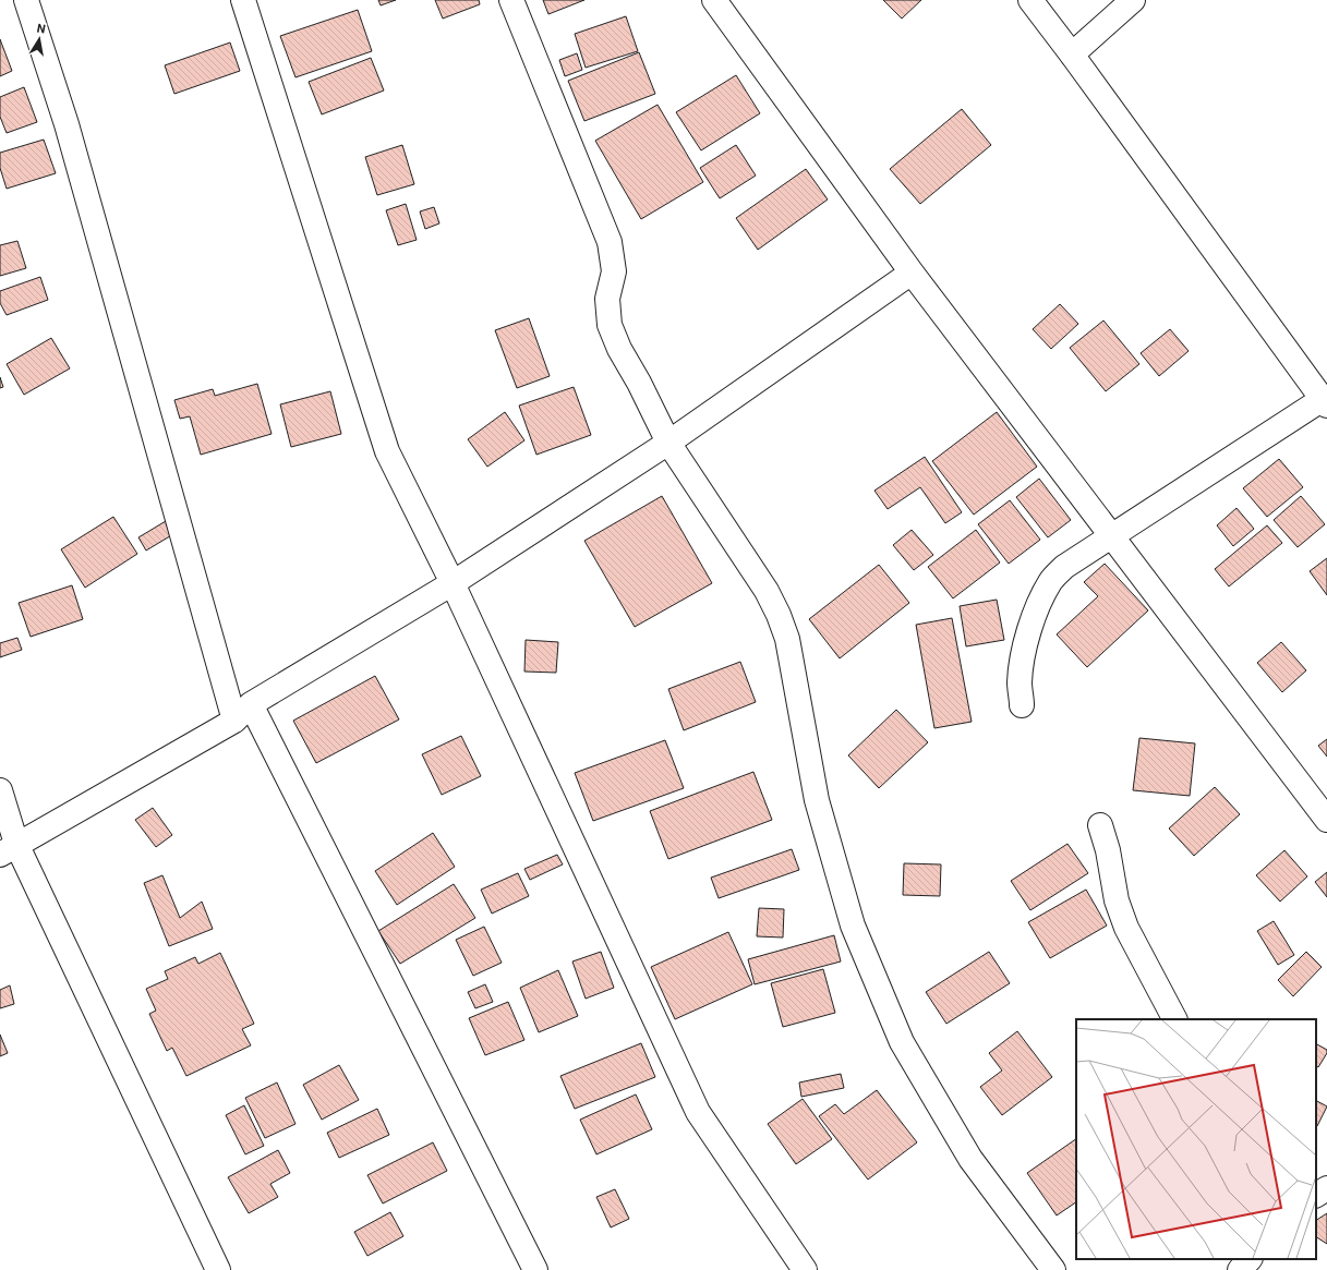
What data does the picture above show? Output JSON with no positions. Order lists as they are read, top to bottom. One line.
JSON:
{"north":"top"}
